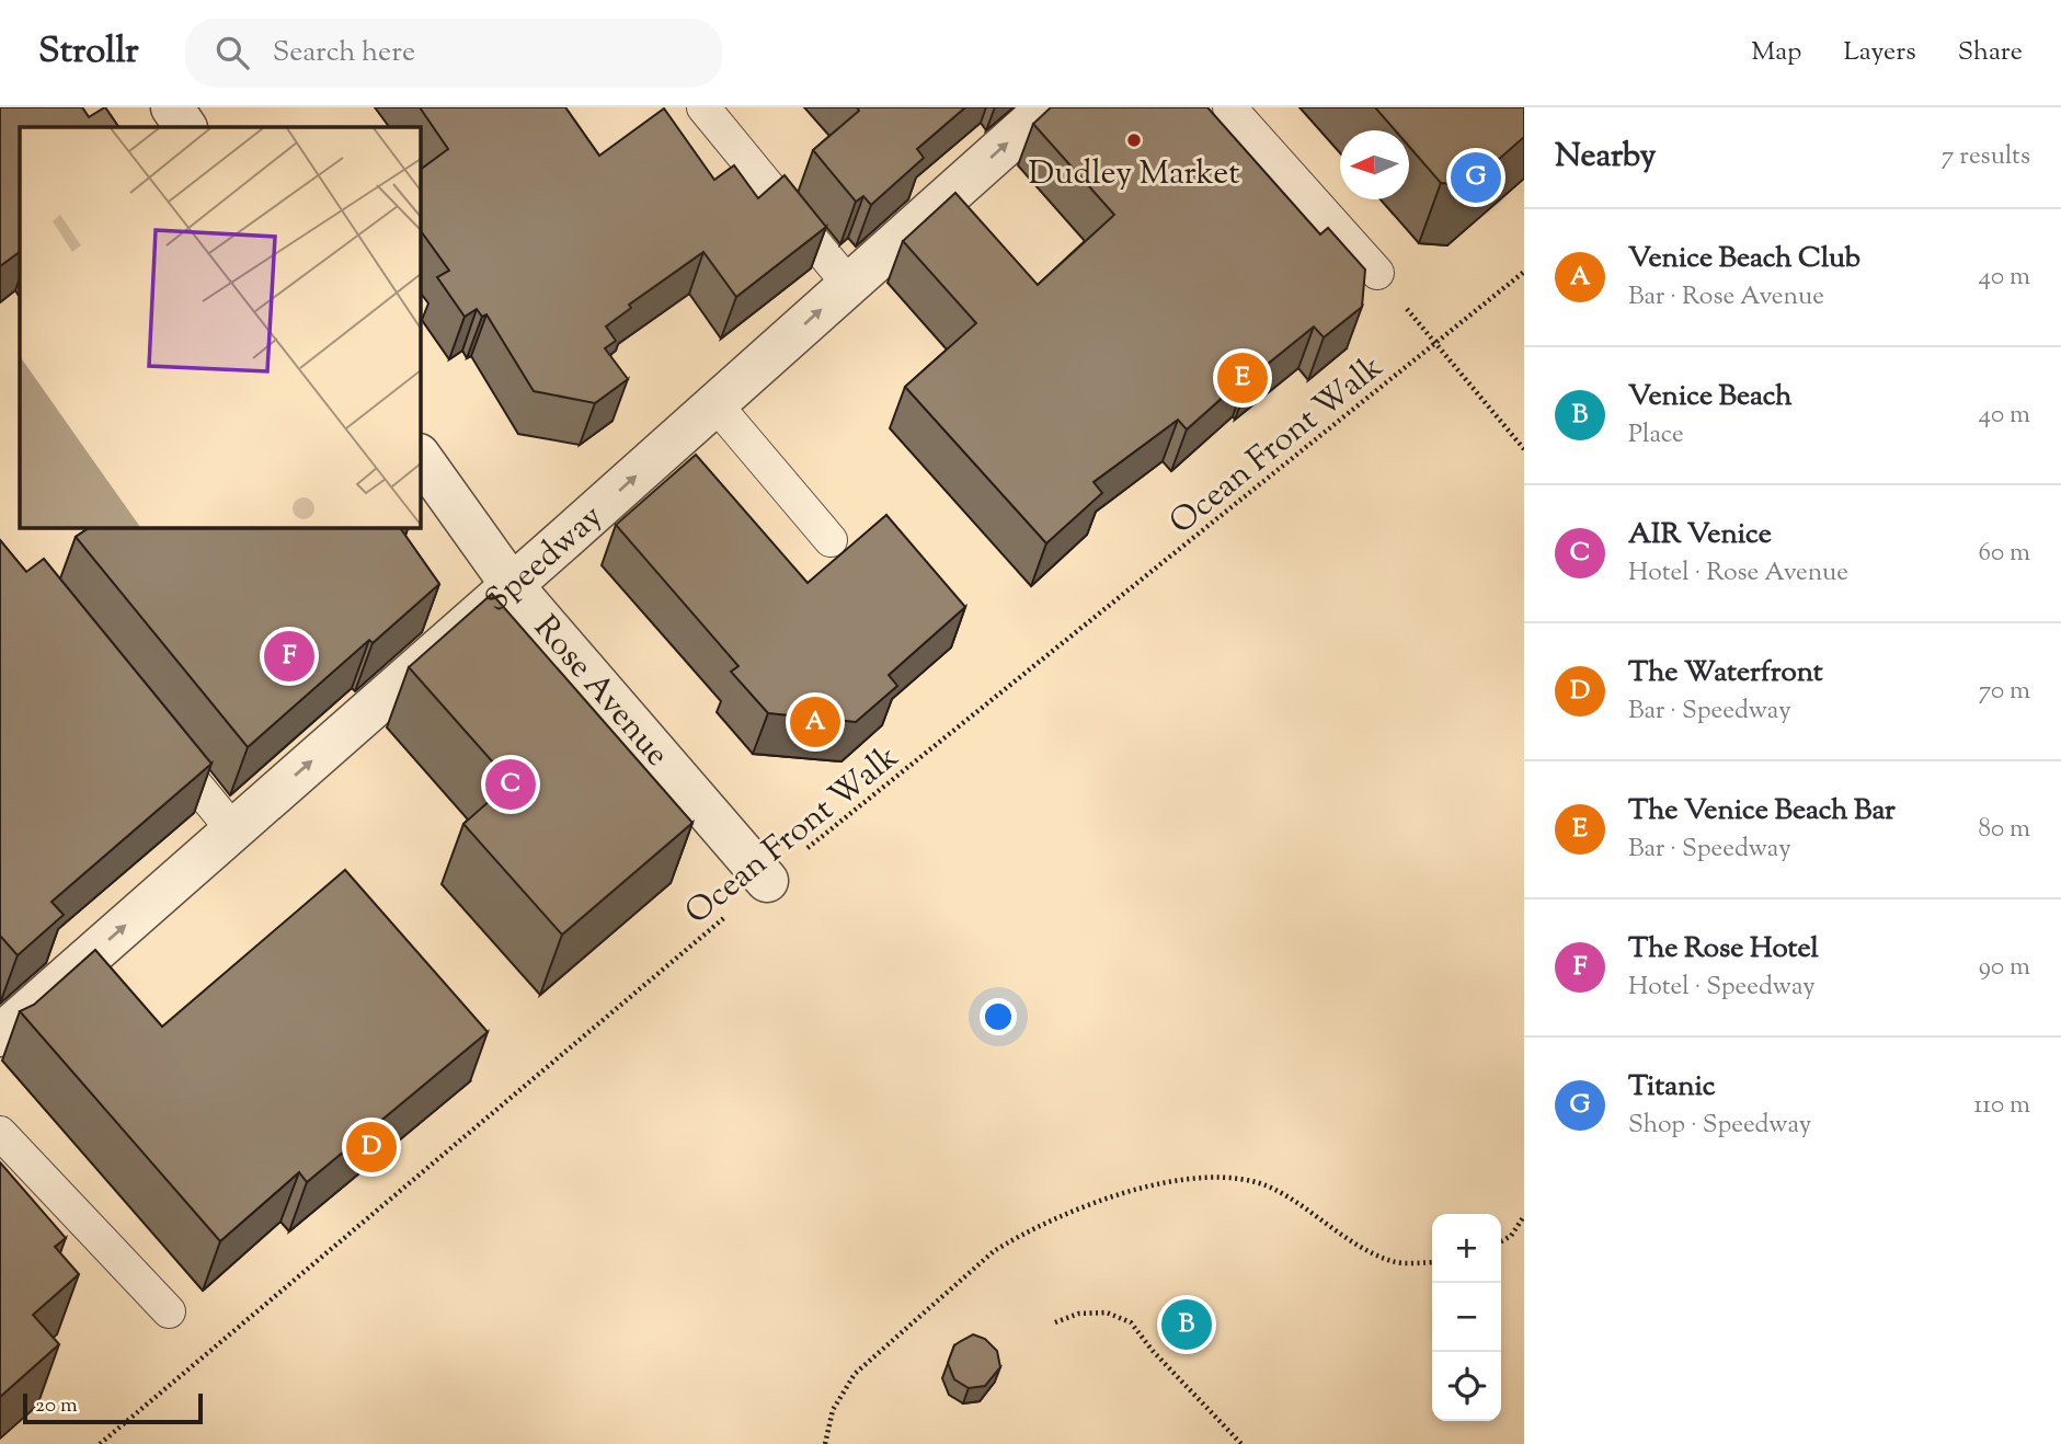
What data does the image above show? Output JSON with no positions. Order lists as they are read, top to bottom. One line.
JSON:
{"streets":{"street":["Speedway","Rose Avenue"],"path":["Ocean Front Walk"]},"crossings":[["Ocean Front Walk","Rose Avenue"],["Speedway","Rose Avenue"]],"one_way":["Speedway"],"places":["Dudley Market"],"scale_bar":"20 m","north":"left","page":{"header":"Strollr","search":"Search here","nav":["Map","Layers","Share"],"heading":["Nearby","7 results"],"pins":["G","E","F","A","C","D","B"],"list":[{"mark":"A","name":"Venice Beach Club","note":"Bar · Rose Avenue","value":"40 m"},{"mark":"B","name":"Venice Beach","note":"Place","value":"40 m"},{"mark":"C","name":"AIR Venice","note":"Hotel · Rose Avenue","value":"60 m"},{"mark":"D","name":"The Waterfront","note":"Bar · Speedway","value":"70 m"},{"mark":"E","name":"The Venice Beach Bar","note":"Bar · Speedway","value":"80 m"},{"mark":"F","name":"The Rose Hotel","note":"Hotel · Speedway","value":"90 m"},{"mark":"G","name":"Titanic","note":"Shop · Speedway","value":"110 m"}],"map_buttons":["+","−"],"scale":"20 m"}}
